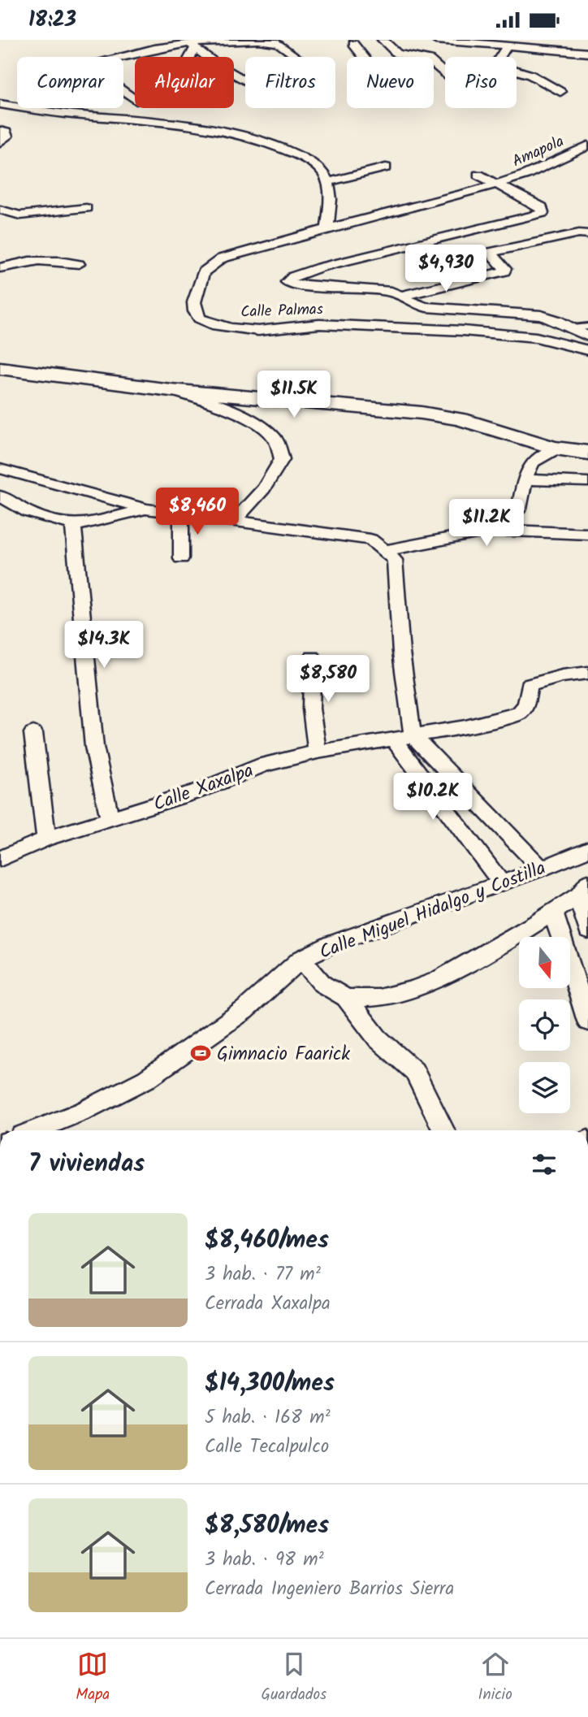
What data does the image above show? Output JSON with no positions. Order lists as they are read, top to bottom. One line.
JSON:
{"streets":{"street":["Amapola","Calle Palmas","Calle Xaxalpa","Calle Miguel Hidalgo y Costilla"]},"crossings":[["Amapola","Calle Palmas"]],"places":{"sports":["Gimnacio Faarick"]},"north":"bottom","page":{"status":"18:23","chip":["Comprar","Alquilar","Filtros","Nuevo","Piso"],"price":["$4,930","$11.5K","$8,460","$11.2K","$14.3K","$8,580","$10.2K"],"heading":"7 viviendas","list":[{"name":"$8,460/mes","note":"3 hab. · 77 m² · Cerrada Xaxalpa"},{"name":"$14,300/mes","note":"5 hab. · 168 m² · Calle Tecalpulco"},{"name":"$8,580/mes","note":"3 hab. · 98 m² · Cerrada Ingeniero Barrios Sierra"}],"tabs":["Mapa","Guardados","Inicio"]}}
